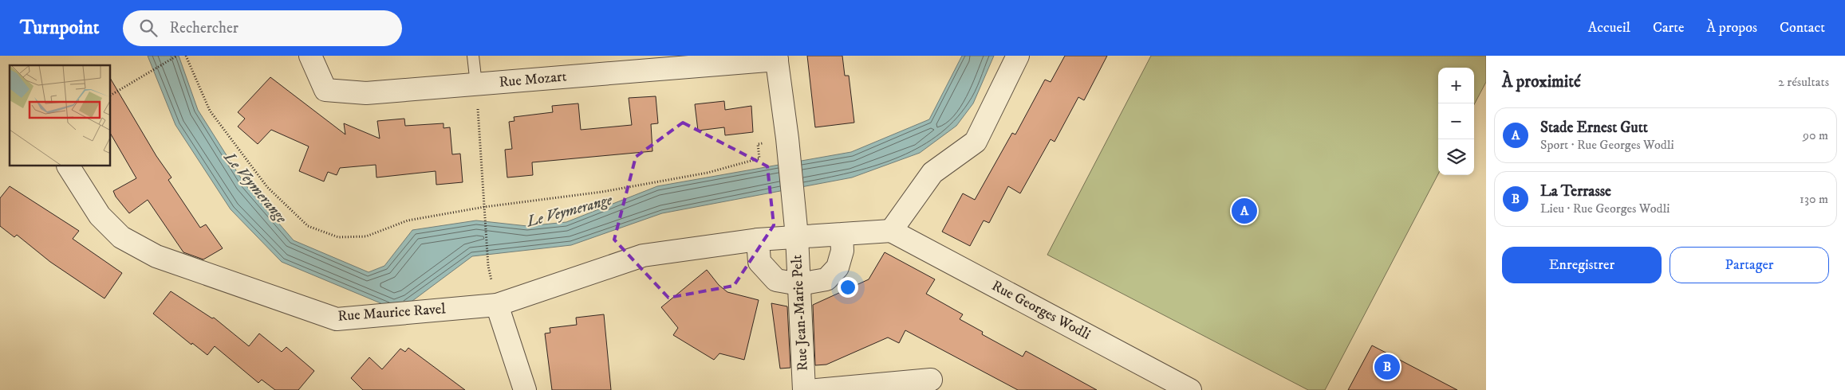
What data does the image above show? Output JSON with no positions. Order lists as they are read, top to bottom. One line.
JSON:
{"streets":{"street":["Rue Mozart","Rue Georges Wodli","Rue Maurice Ravel","Rue Jean-Marie Pelt"]},"crossings":[["Rue Maurice Ravel","Rue Jean-Marie Pelt"]],"water":["Le Veymerange"],"page":{"header":"Turnpoint","search":"Rechercher","nav":["Accueil","Carte","À propos","Contact"],"heading":["À proximité","2 résultats"],"map_buttons":["+","−"],"list":[{"mark":"A","name":"Stade Ernest Gutt","note":"Sport · Rue Georges Wodli","value":"90 m"},{"mark":"B","name":"La Terrasse","note":"Lieu · Rue Georges Wodli","value":"130 m"}],"pins":["A","B"],"buttons":["Enregistrer","Partager"]}}
